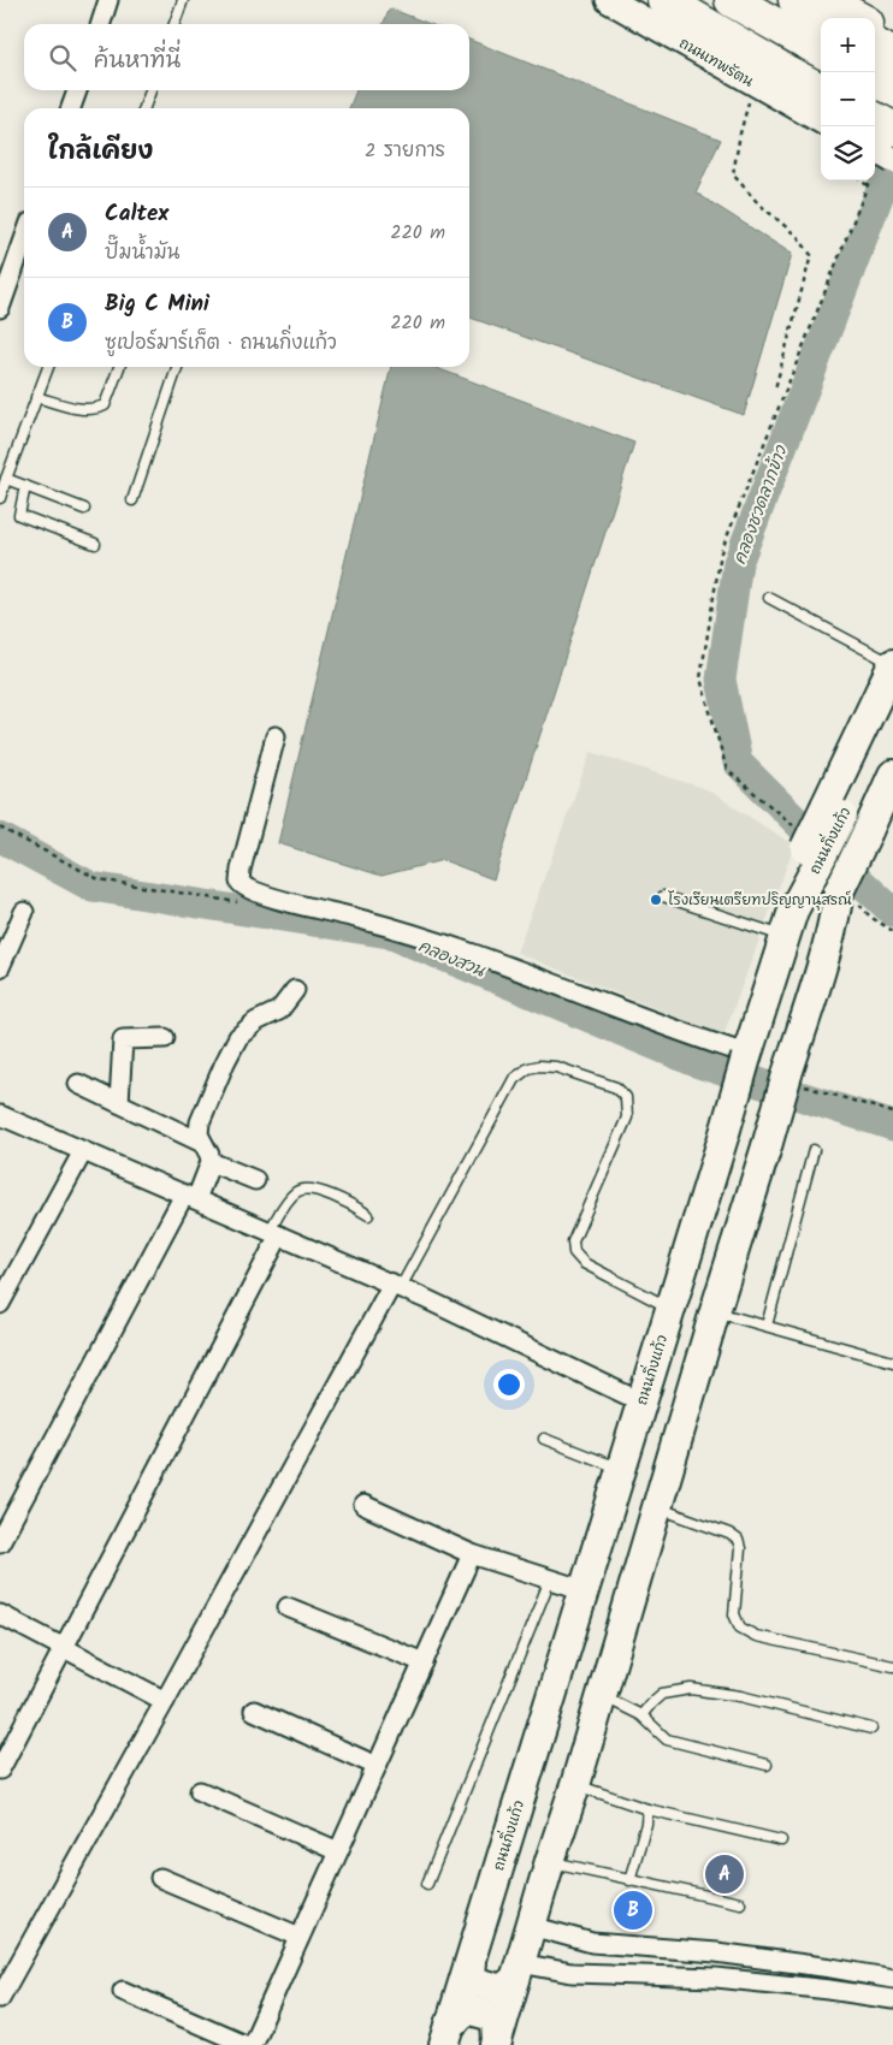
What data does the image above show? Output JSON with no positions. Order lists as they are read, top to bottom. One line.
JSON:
{"streets":{"highway":["ถนนเทพรัตน"],"main road":["ถนนกิ่งแก้ว"]},"water":["คลองชวดลากข้าว","คลองสวน"],"places":["โรงเรียนเตรียทปริญญานุสรณ์"],"page":{"map_buttons":["+","−"],"search":"ค้นหาที่นี่","heading":["ใกล้เคียง","2 รายการ"],"list":[{"mark":"A","name":"Caltex","note":"ปั๊มน้ำมัน","value":"220 m"},{"mark":"B","name":"Big C Mini","note":"ซูเปอร์มาร์เก็ต · ถนนกิ่งแก้ว","value":"220 m"}],"pins":["A","B"]}}
